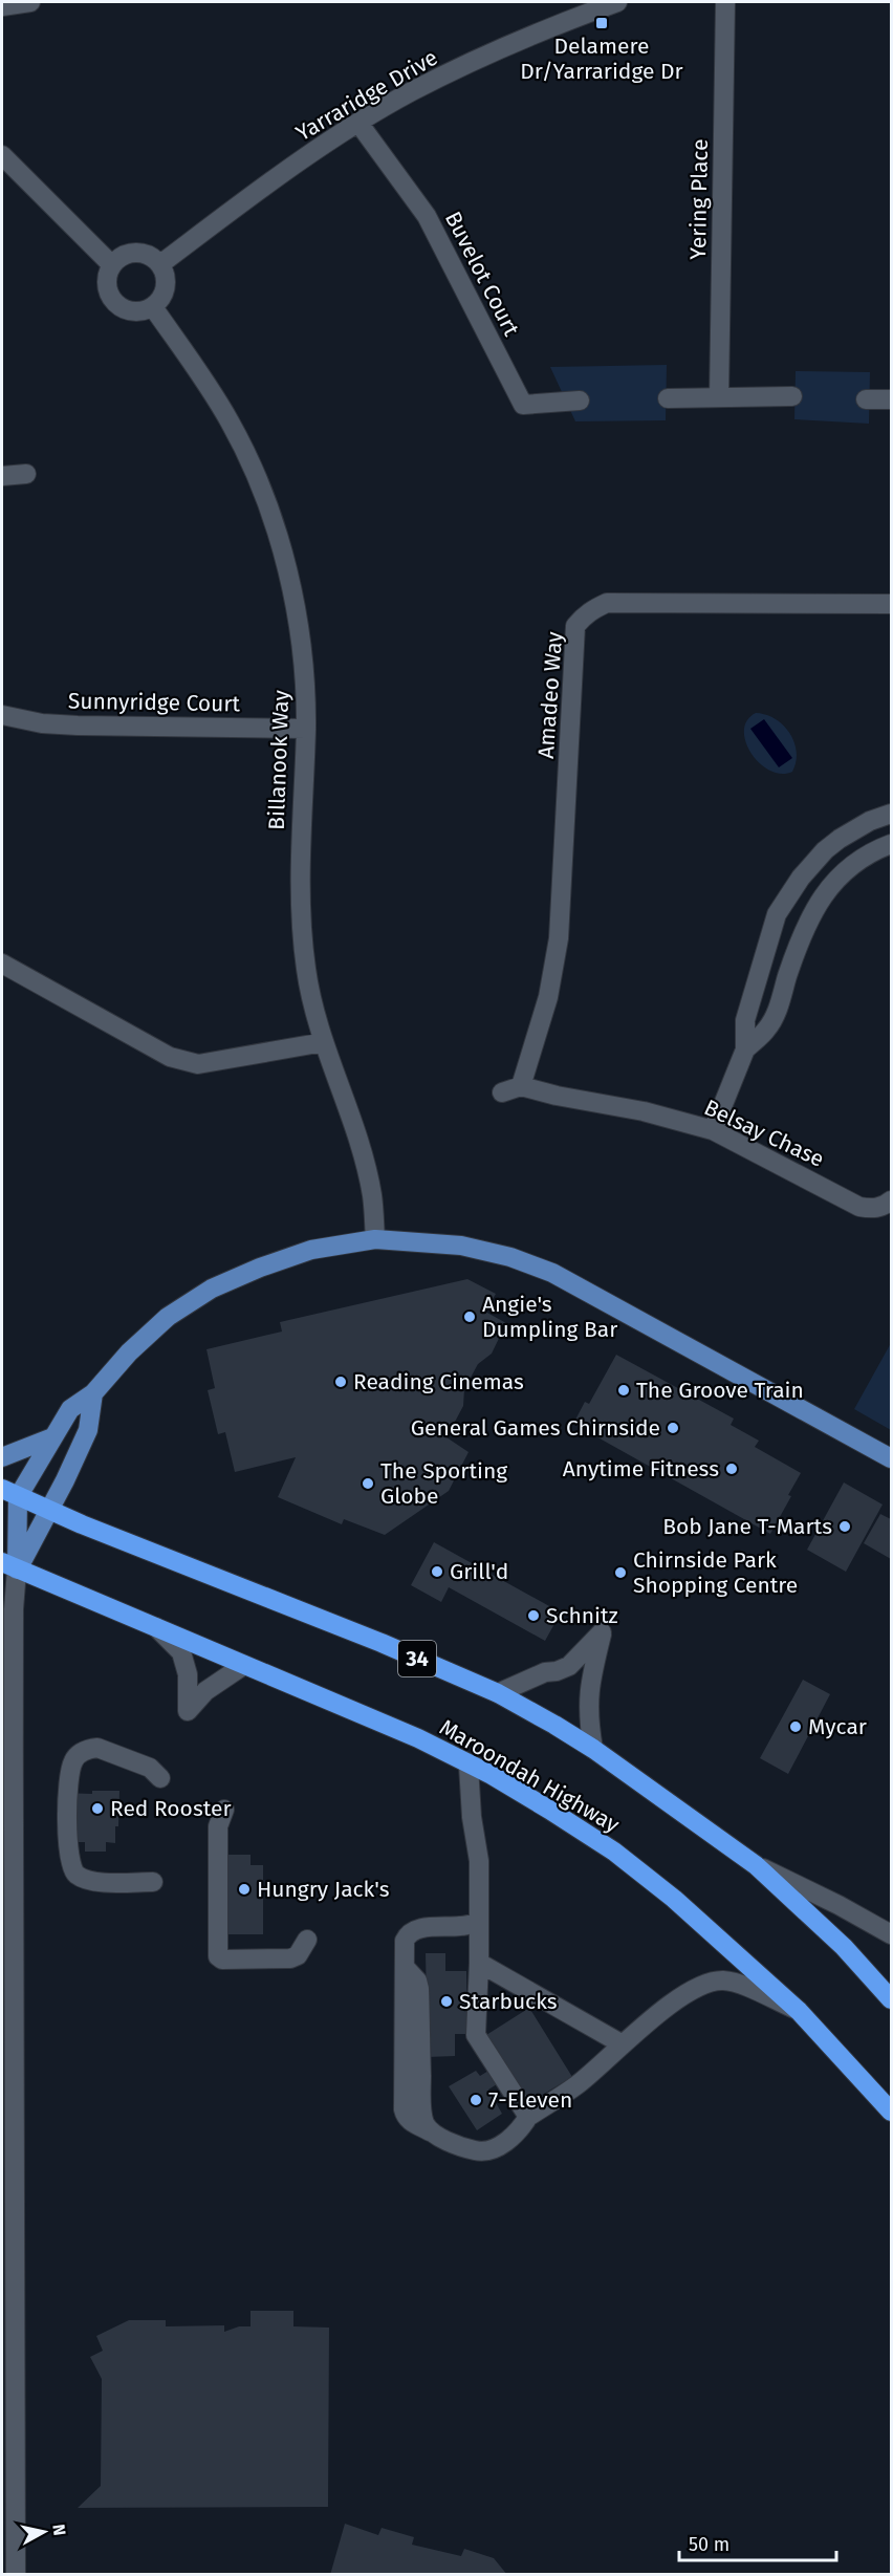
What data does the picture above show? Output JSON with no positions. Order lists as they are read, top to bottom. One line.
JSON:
{"streets":{"highway":["34","Maroondah Highway"],"street":["Yarraridge Drive","Yering Place","Buvelot Court","Amadeo Way","Sunnyridge Court","Billanook Way","Belsay Chase"]},"crossings":[["Yarraridge Drive","Buvelot Court"],["Yarraridge Drive","Billanook Way"],["Amadeo Way","Belsay Chase"],["Sunnyridge Court","Billanook Way"]],"places":{"transit":["Delamere Dr/Yarraridge Dr"],"other":["Angie's Dumpling Bar","Reading Cinemas","The Groove Train","General Games Chirnside","Anytime Fitness","The Sporting Globe","Bob Jane T-Marts","Grill'd","Chirnside Park Shopping Centre","Schnitz","Mycar","Red Rooster","Hungry Jack's","Starbucks","7-Eleven"]},"scale_bar":"50 m","north":"right"}
